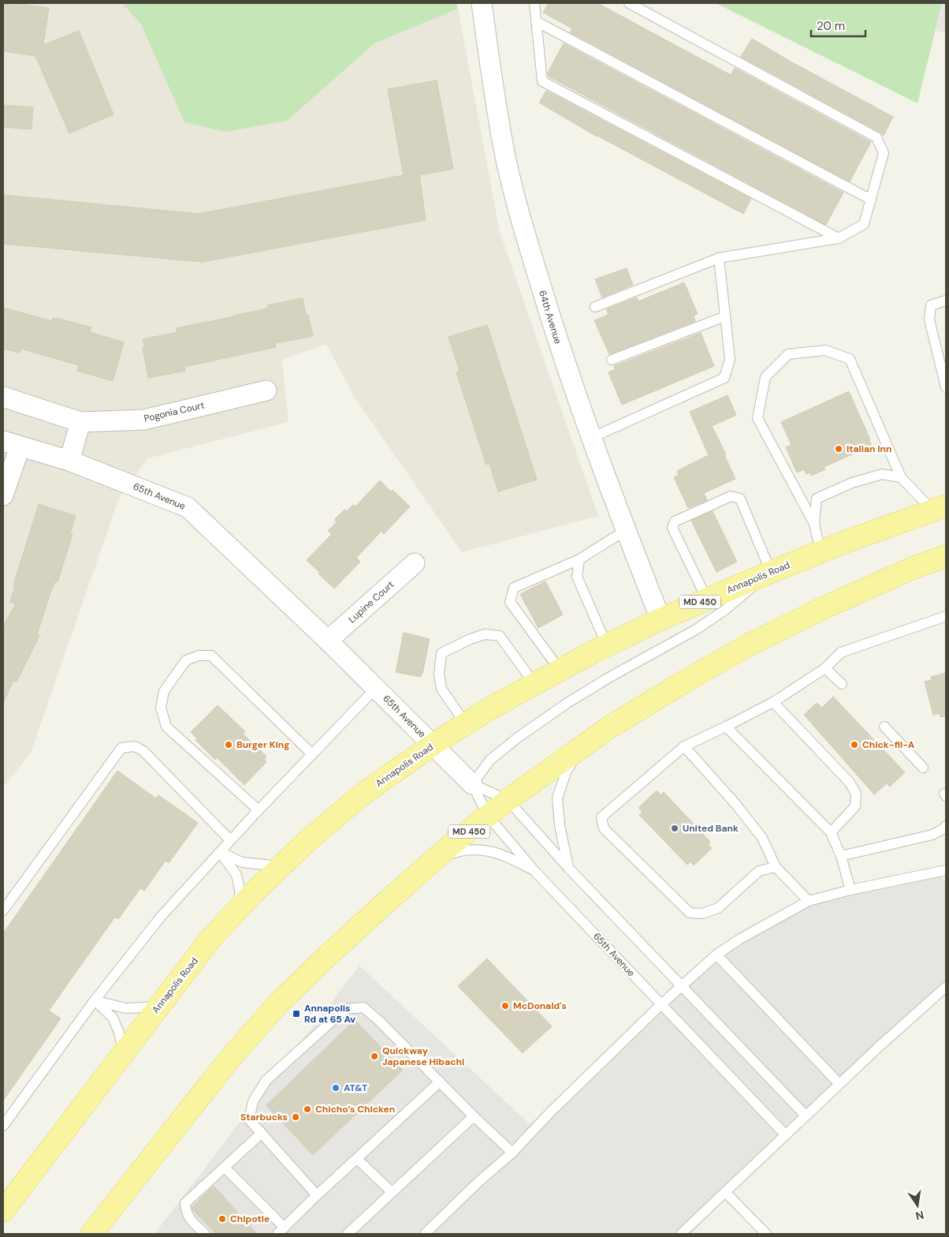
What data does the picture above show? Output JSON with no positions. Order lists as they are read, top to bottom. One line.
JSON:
{"streets":{"main road":["Annapolis Road","MD 450"],"street":["64th Avenue","Pogonia Court","65th Avenue","Lupine Court"]},"crossings":[["64th Avenue","Annapolis Road"],["65th Avenue","Annapolis Road"],["65th Avenue","Lupine Court"],["65th Avenue","MD 450"]],"places":{"other":["Italian Inn","Burger King","Chick-fil-A","United Bank","McDonald's","Quickway Japanese Hibachi","AT&T","Chicho’s Chicken","Starbucks","Chipotle"],"transit":["Annapolis Rd at 65 Av"]},"scale_bar":"20 m","north":"bottom"}
